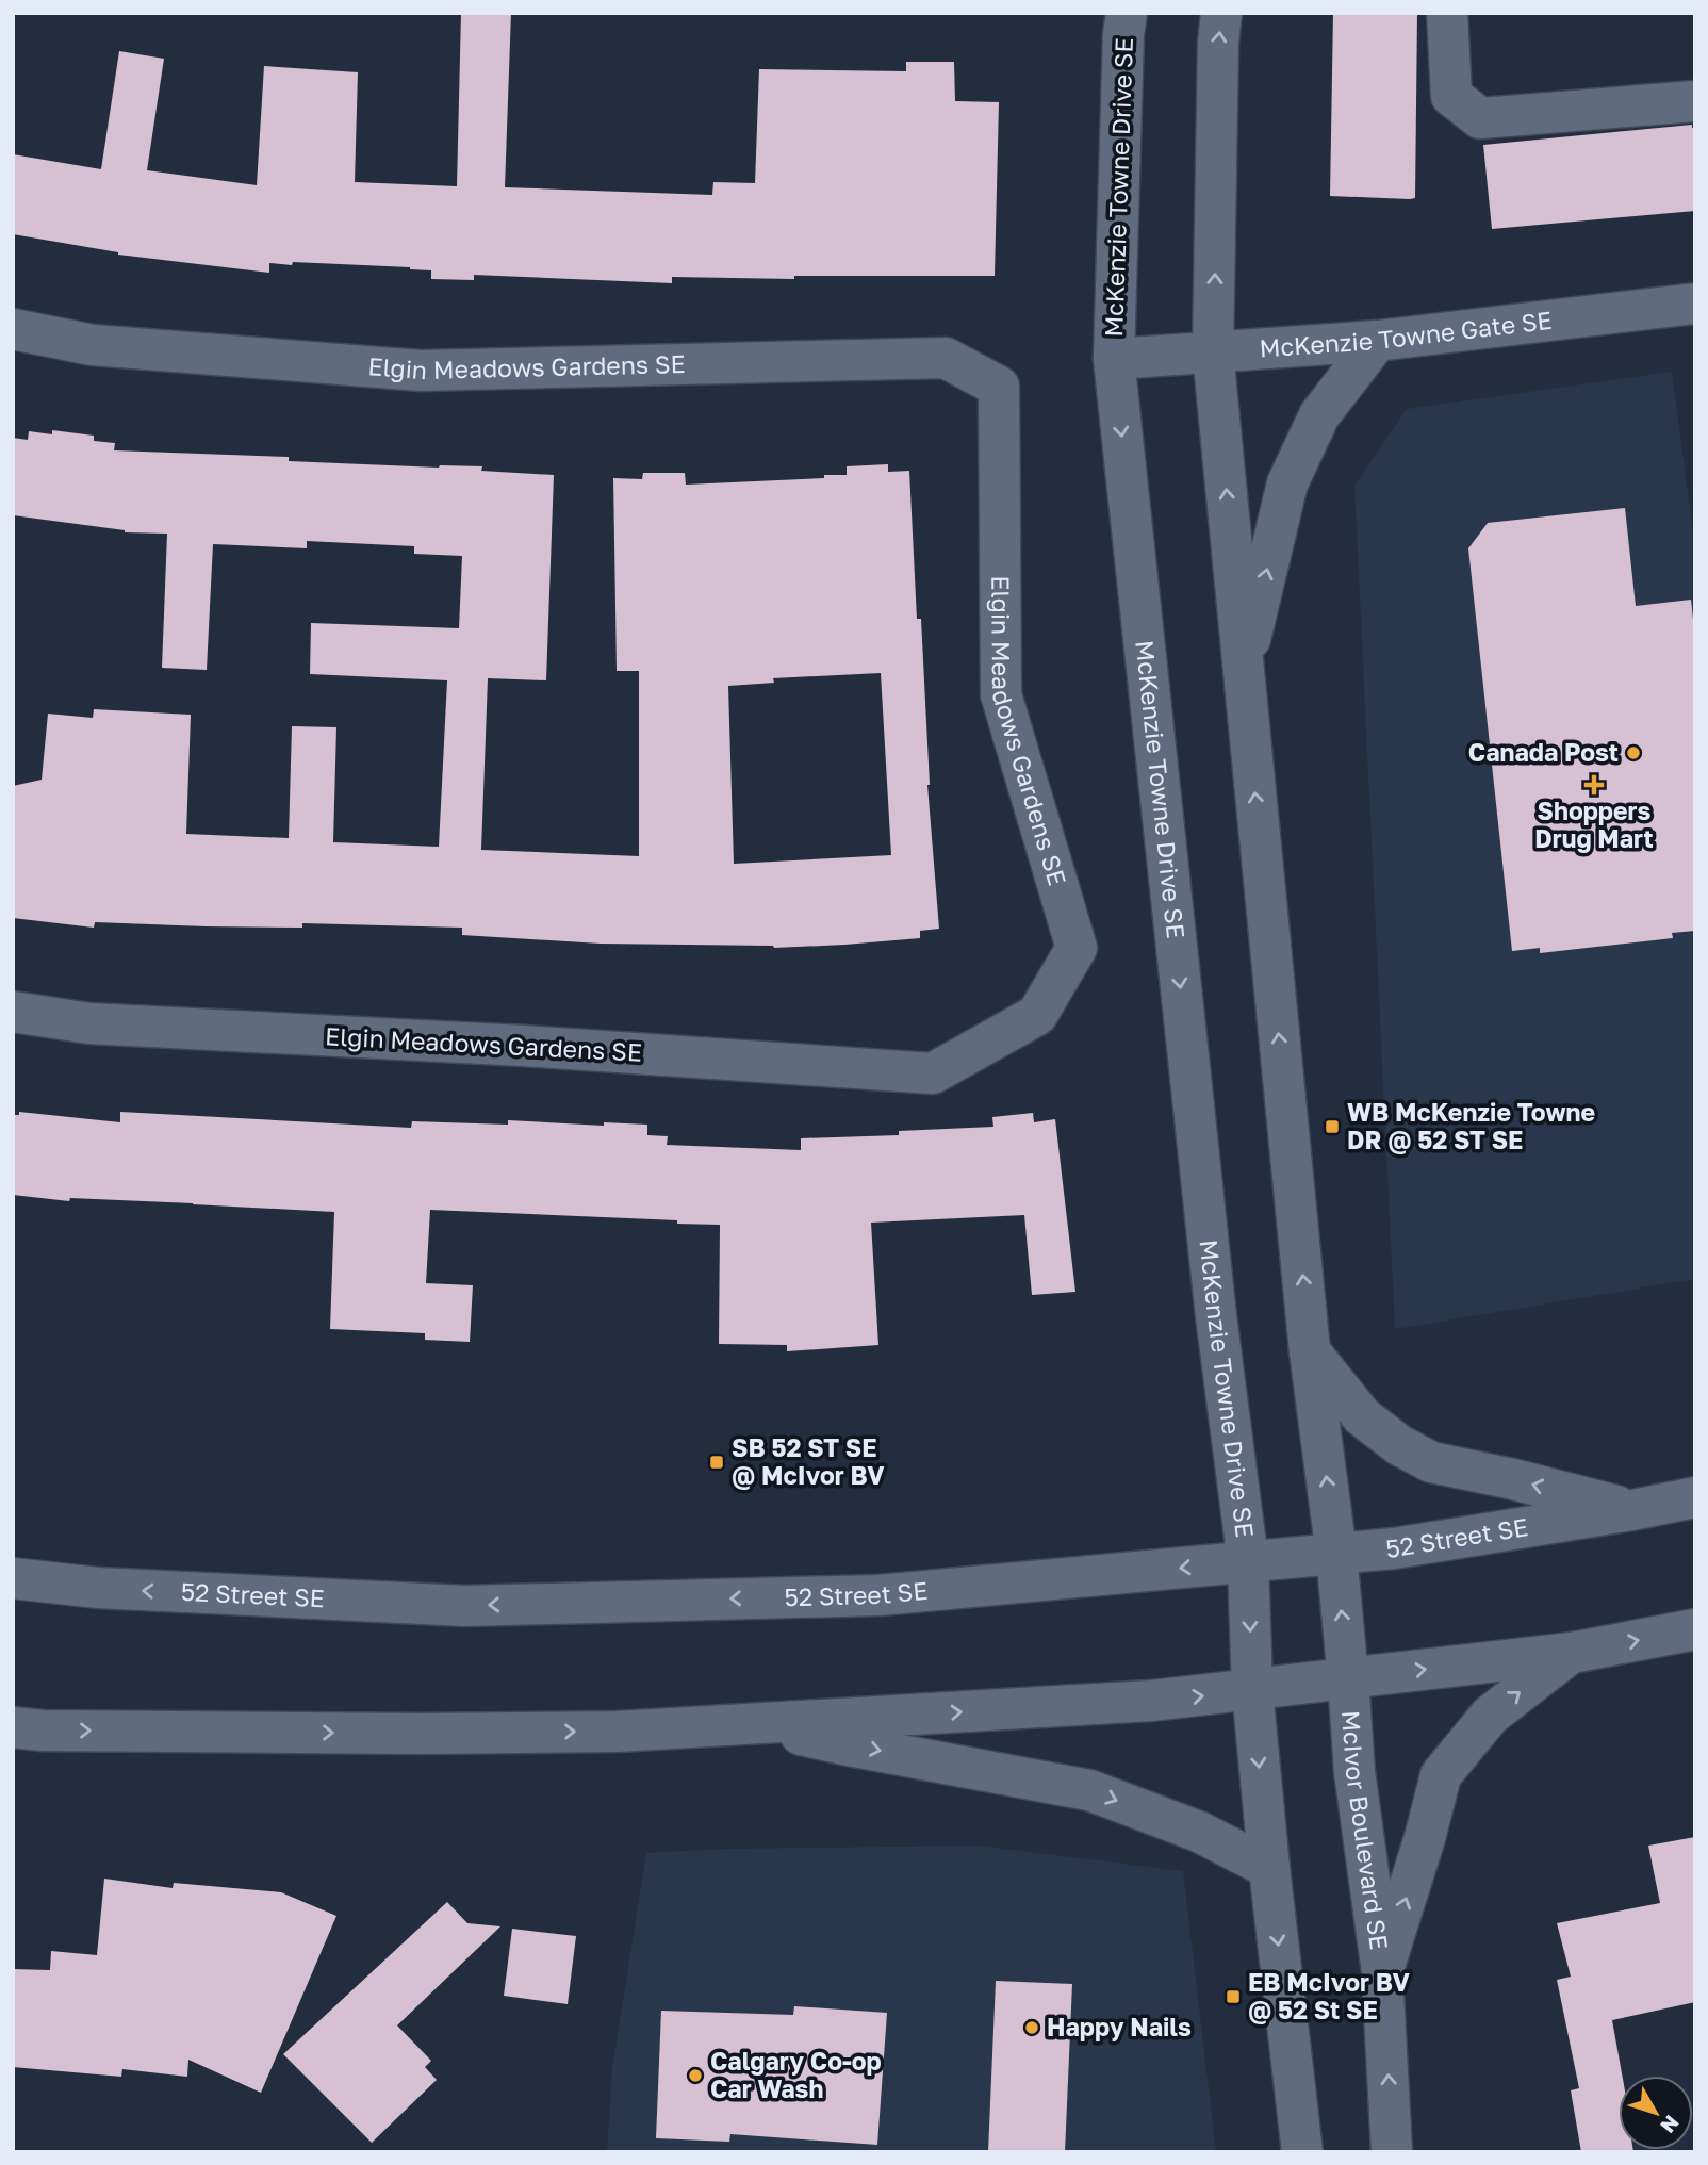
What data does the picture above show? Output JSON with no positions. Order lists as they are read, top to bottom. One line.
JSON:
{"streets":{"street":["McKenzie Towne Drive SE","McKenzie Towne Gate SE","Elgin Meadows Gardens SE","52 Street SE","McIvor Boulevard SE"]},"crossings":[["McKenzie Towne Drive SE","McKenzie Towne Gate SE"],["McKenzie Towne Drive SE","52 Street SE"],["52 Street SE","McIvor Boulevard SE"]],"places":{"other":["Canada Post","Happy Nails","Calgary Co-op Car Wash"],"health":["Shoppers Drug Mart"],"transit":["WB McKenzie Towne DR @ 52 ST SE","SB 52 ST SE @ McIvor BV","EB McIvor BV @ 52 St SE"]},"north":"bottom right"}
